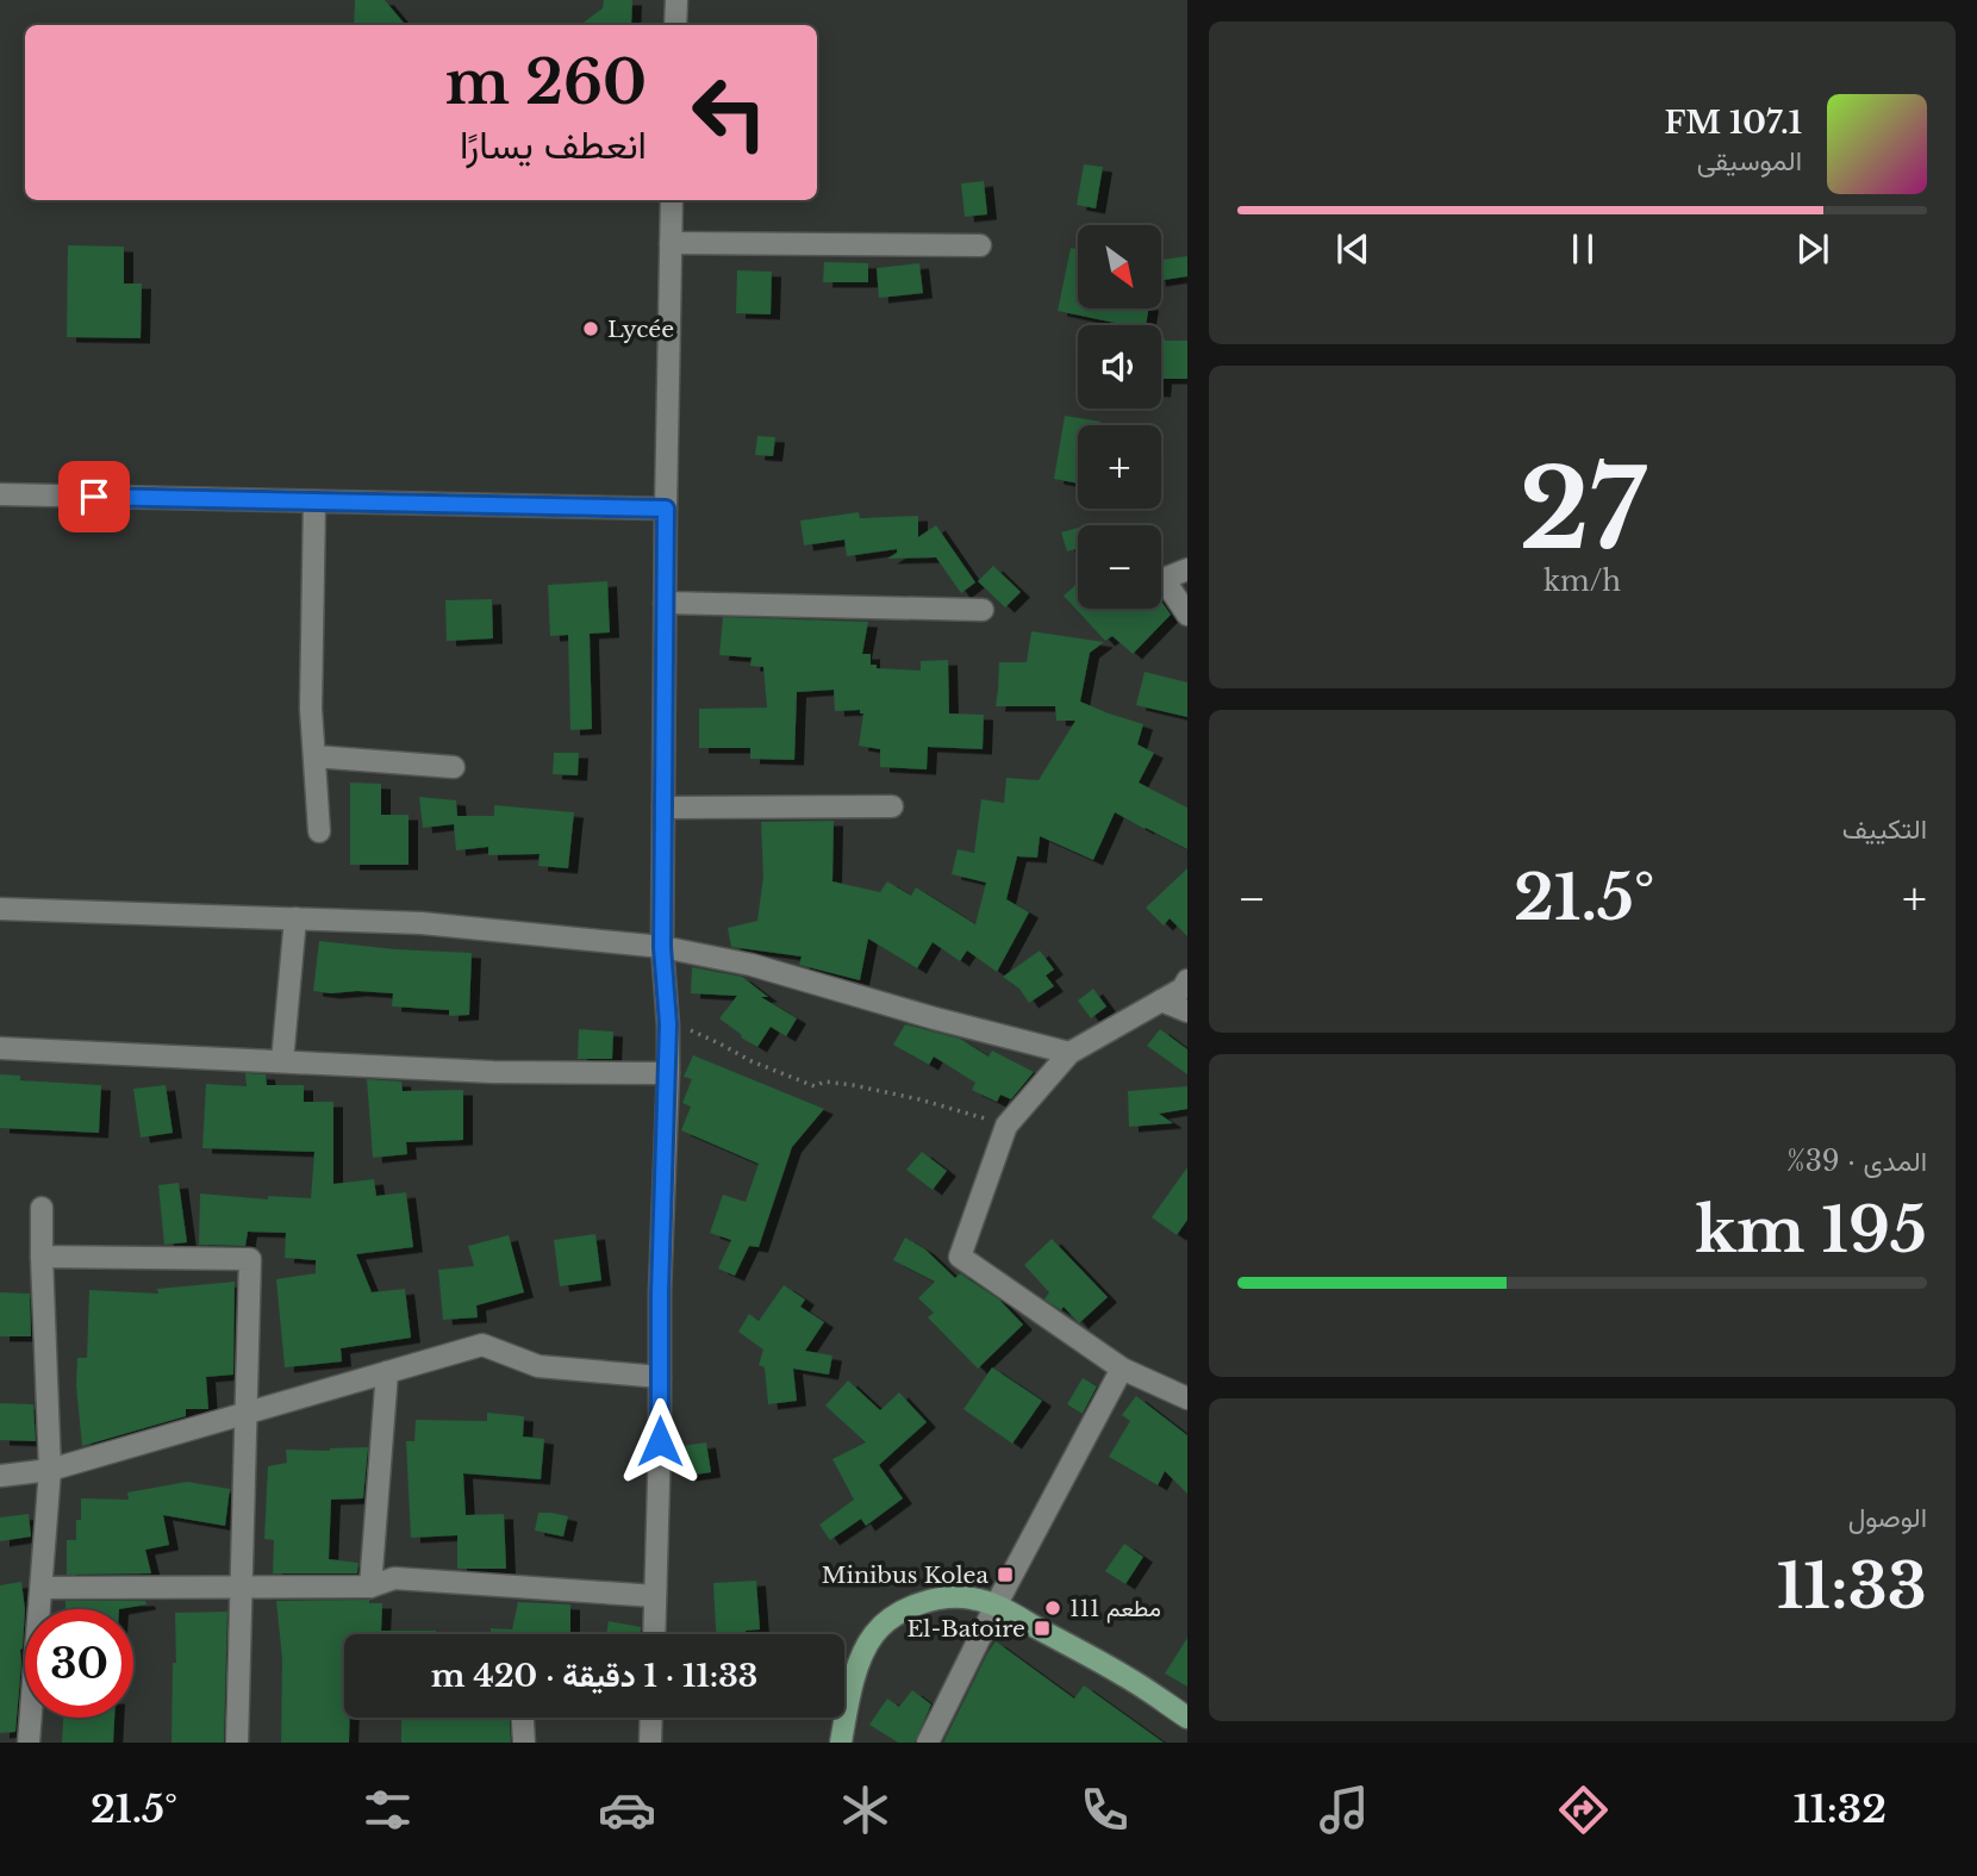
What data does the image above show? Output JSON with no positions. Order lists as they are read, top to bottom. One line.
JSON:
{"places":{"other":["Lycée","مطعم 111"],"transit":["Minibus Kolea","El-Batoire"]},"north":"bottom right","page":{"turn":["260 m","انعطف يسارًا"],"song":["107.1 FM","الموسيقى"],"map_buttons":["+","−"],"tile":[["27","km/h"],"التكييف",["المدى · 39%","195 km"],["الوصول","11:33"]],"heat":["−","21.5°","+"],"limit":"30","trip":"11:33 · 1 دقيقة · 420 m","tabs":["11:32","21.5°"]}}
